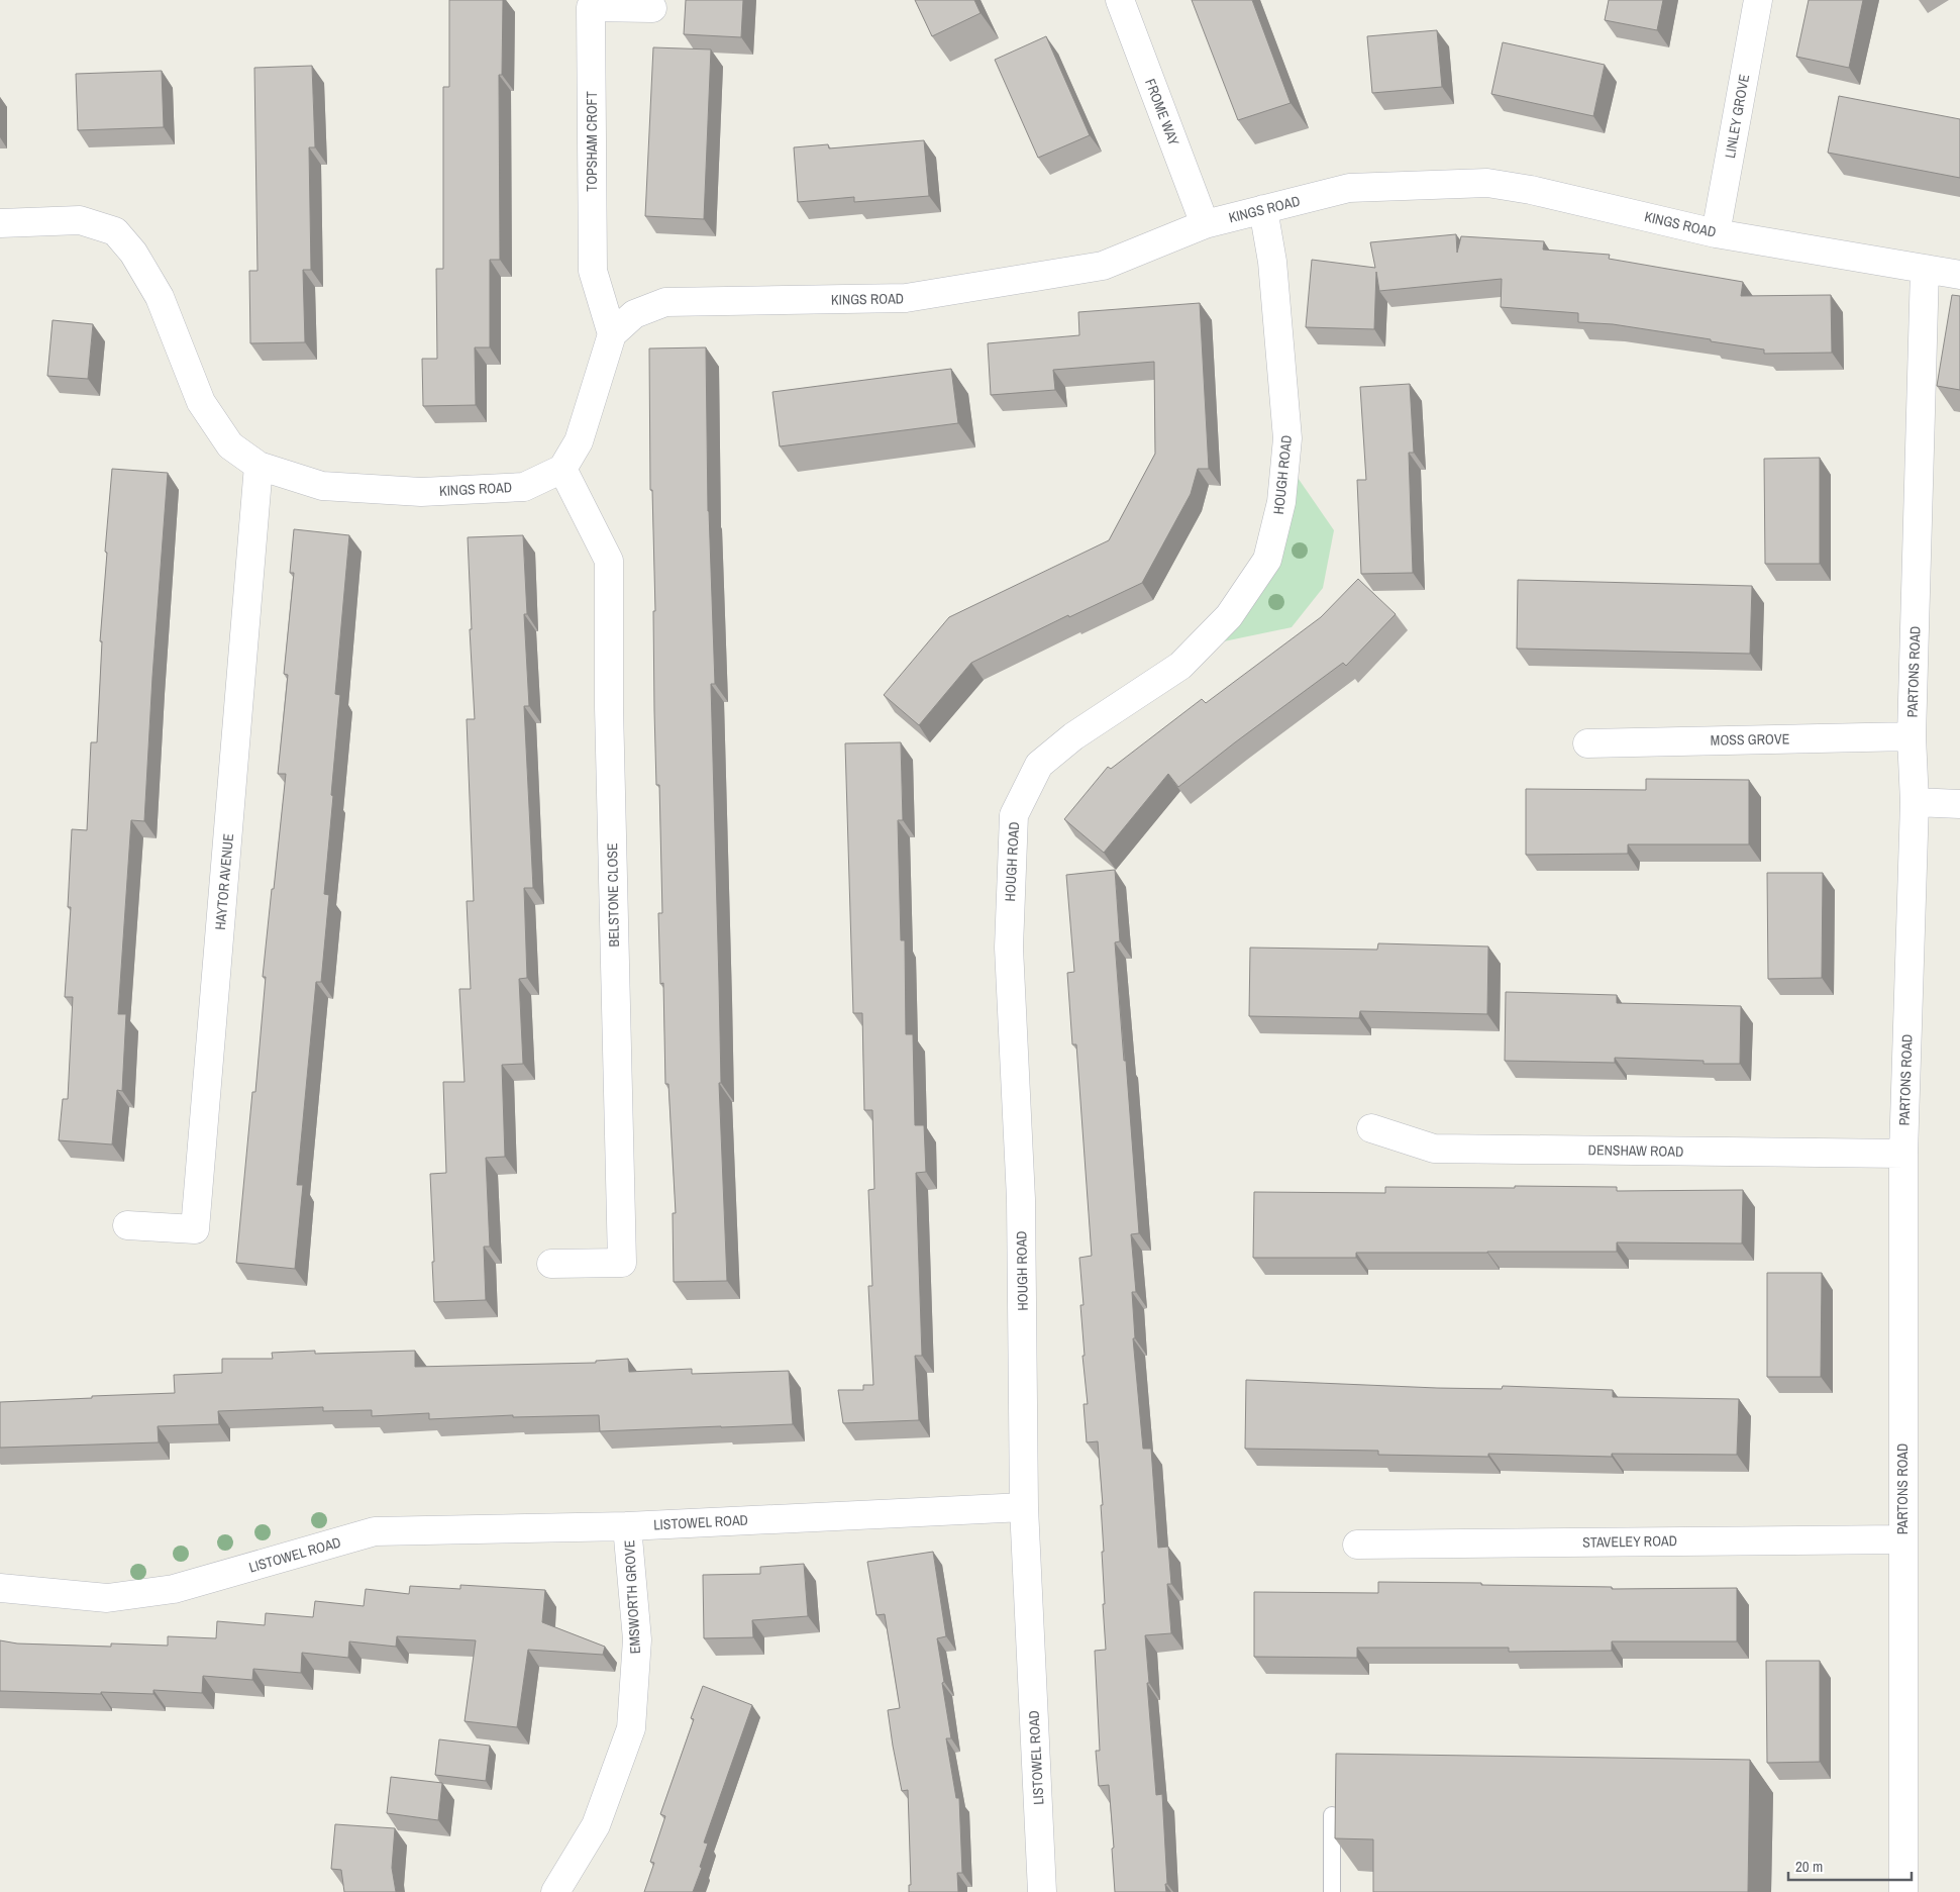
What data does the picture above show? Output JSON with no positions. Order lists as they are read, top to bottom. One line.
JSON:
{"streets":{"street":["FROME WAY","LINLEY GROVE","TOPSHAM CROFT","KINGS ROAD","HOUGH ROAD","PARTONS ROAD","MOSS GROVE","HAYTOR AVENUE","BELSTONE CLOSE","DENSHAW ROAD","LISTOWEL ROAD","STAVELEY ROAD","EMSWORTH GROVE"]},"crossings":[["FROME WAY","KINGS ROAD"],["LINLEY GROVE","KINGS ROAD"],["TOPSHAM CROFT","KINGS ROAD"],["KINGS ROAD","HOUGH ROAD"],["KINGS ROAD","PARTONS ROAD"],["KINGS ROAD","HAYTOR AVENUE"],["KINGS ROAD","BELSTONE CLOSE"],["HOUGH ROAD","LISTOWEL ROAD"],["PARTONS ROAD","MOSS GROVE"],["PARTONS ROAD","DENSHAW ROAD"],["PARTONS ROAD","STAVELEY ROAD"],["LISTOWEL ROAD","EMSWORTH GROVE"]],"scale_bar":"20 m"}
